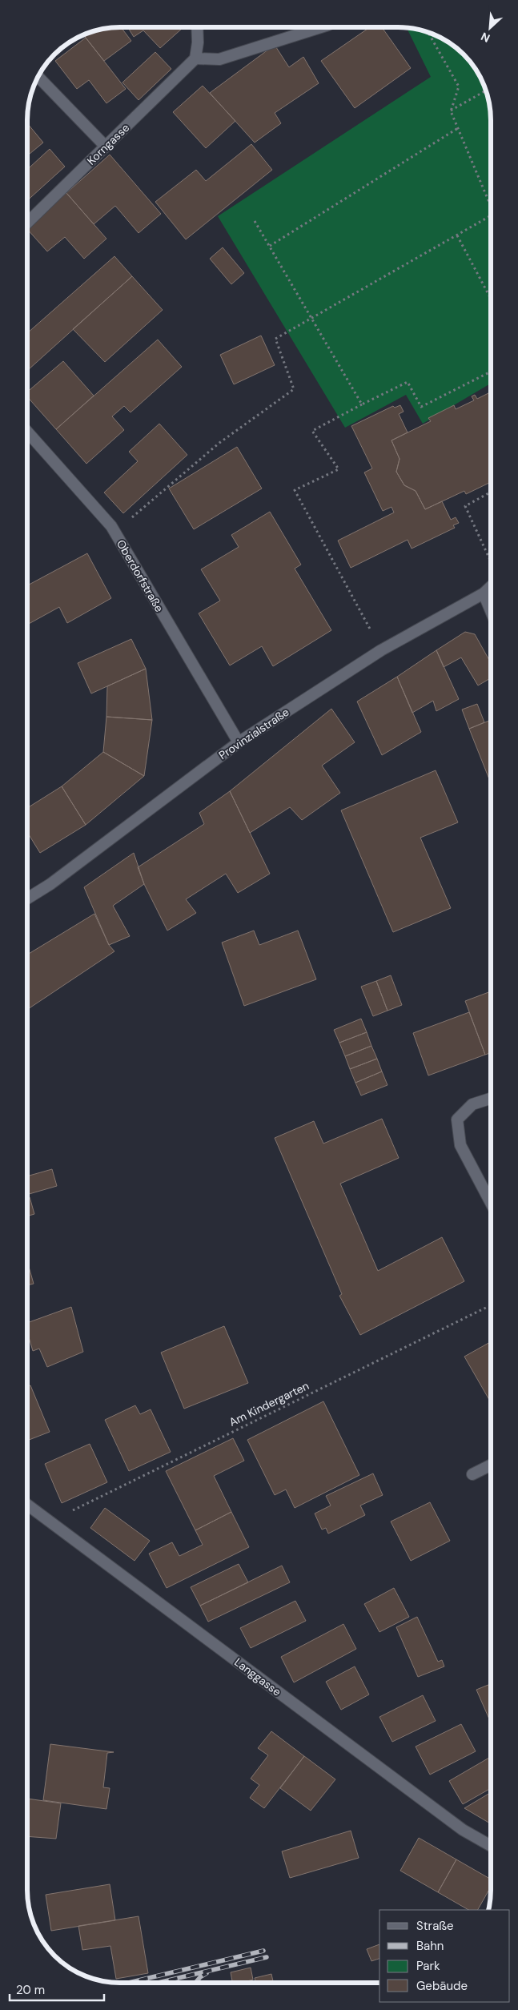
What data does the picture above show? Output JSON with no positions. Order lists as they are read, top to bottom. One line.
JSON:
{"streets":{"street":["Korngasse","Oberdorfstraße","Provinzialstraße","Langgasse"],"path":["Am Kindergarten"]},"crossings":[["Oberdorfstraße","Provinzialstraße"],["Am Kindergarten","Langgasse"]],"legend":["Straße","Bahn","Park","Gebäude"],"scale_bar":"20 m","north":"bottom left"}
